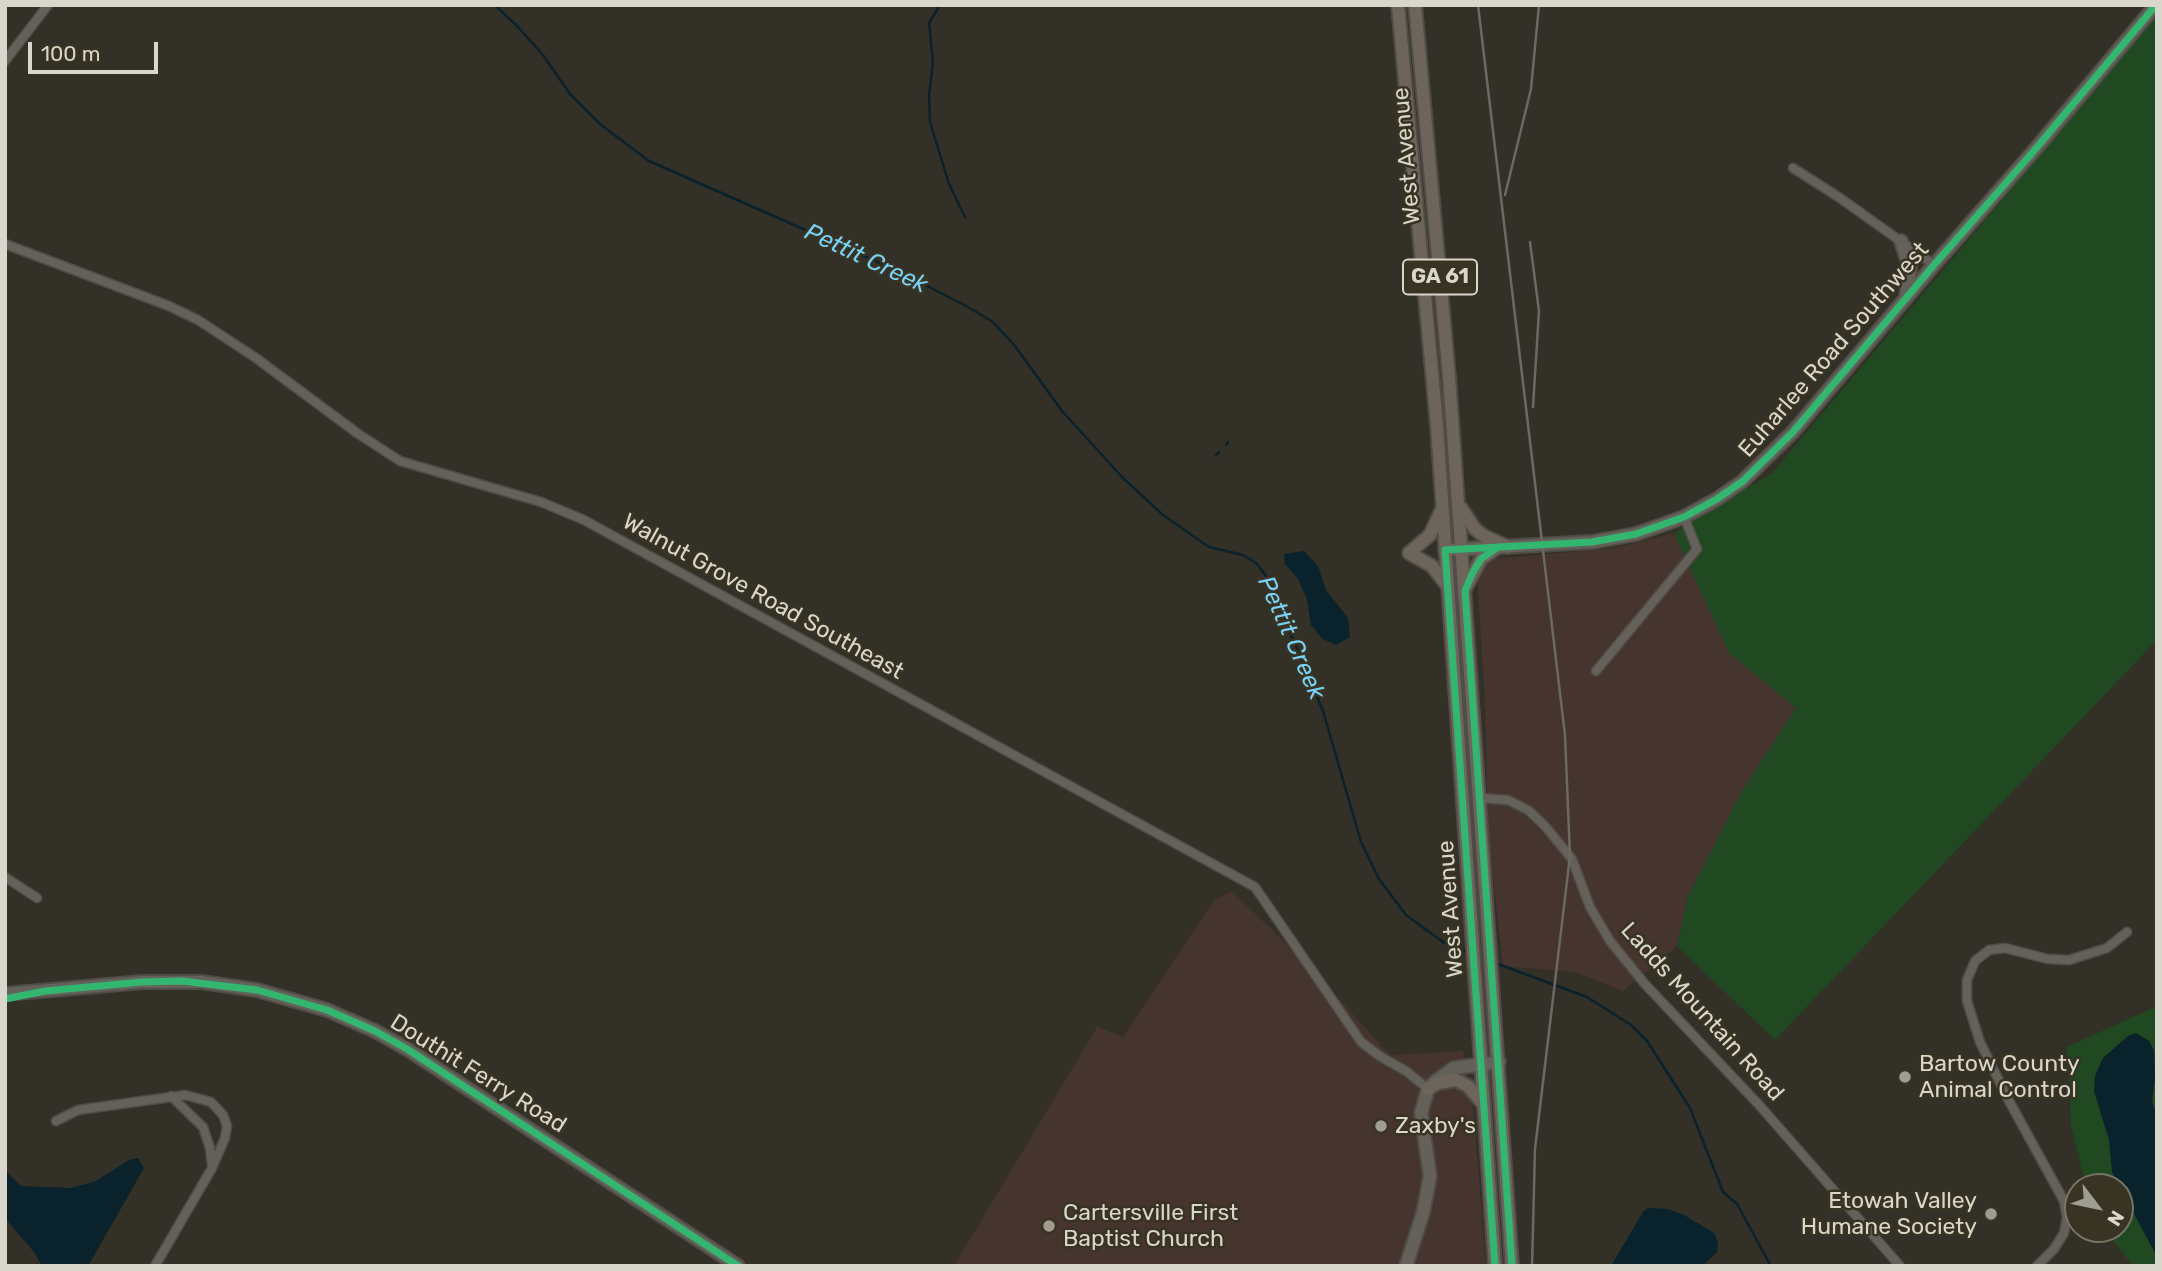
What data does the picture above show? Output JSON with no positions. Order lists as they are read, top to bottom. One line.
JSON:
{"streets":{"main road":["West Avenue","GA 61"],"street":["Euharlee Road Southwest","Walnut Grove Road Southeast","Ladds Mountain Road","Douthit Ferry Road"]},"crossings":[["West Avenue","Euharlee Road Southwest"],["West Avenue","Ladds Mountain Road"]],"water":["Pettit Creek"],"places":["Bartow County Animal Control","Zaxby's","Etowah Valley Humane Society","Cartersville First Baptist Church"],"scale_bar":"100 m","north":"bottom right"}
